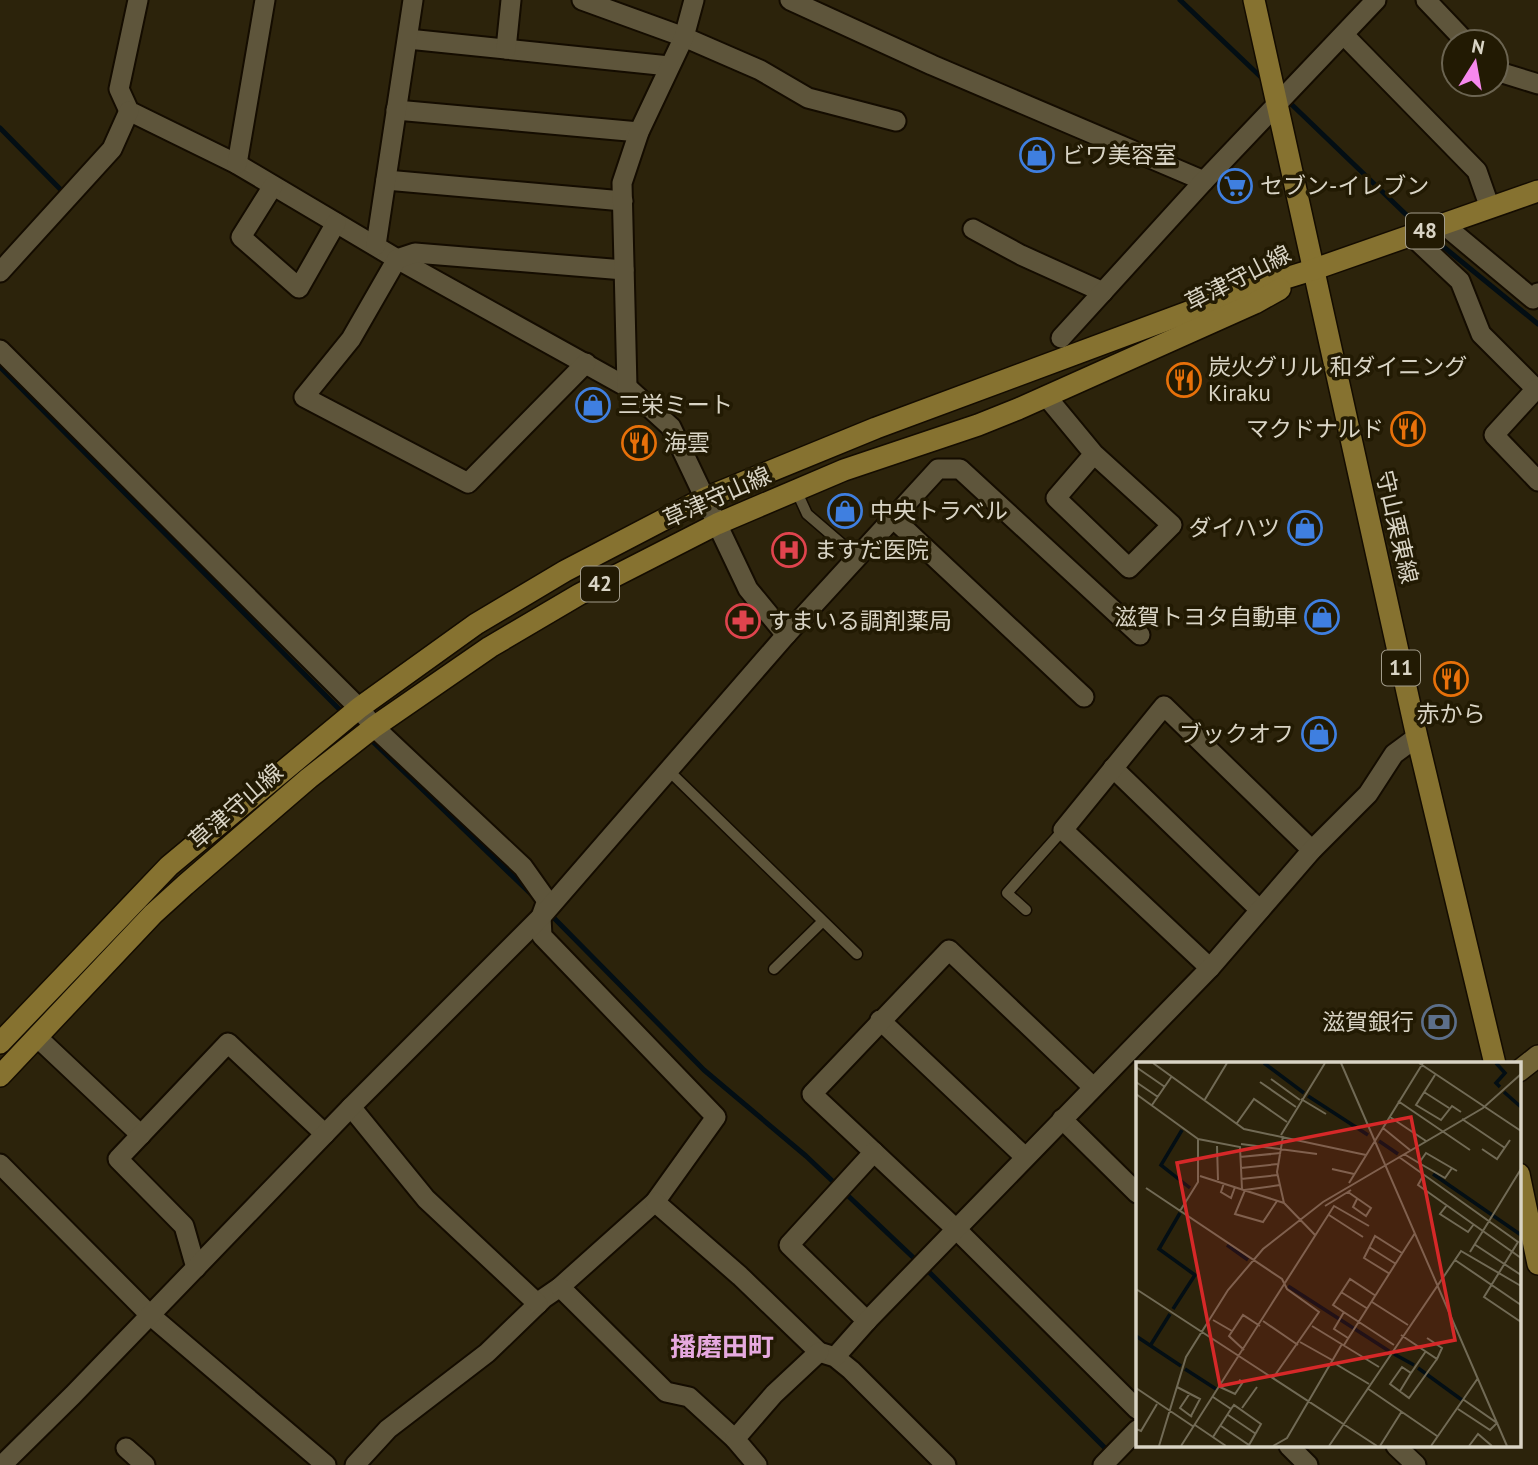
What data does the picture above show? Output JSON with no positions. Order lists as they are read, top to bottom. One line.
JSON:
{"streets":{"main road":["48","草津守山線","守山栗東線","42","11"]},"crossings":[["48","草津守山線"],["48","守山栗東線"],["草津守山線","守山栗東線"]],"districts":["播磨田町"],"places":{"shop":["ビワ美容室","三栄ミート","中央トラベル","ダイハツ","滋賀トヨタ自動車","ブックオフ"],"supermarket":["セブン-イレブン"],"restaurant":["炭火グリル 和ダイニング Kiraku","マクドナルド","海雲","赤から"],"hospital":["ますだ医院"],"pharmacy":["すまいる調剤薬局"],"bank":["滋賀銀行"]},"north":"top"}
